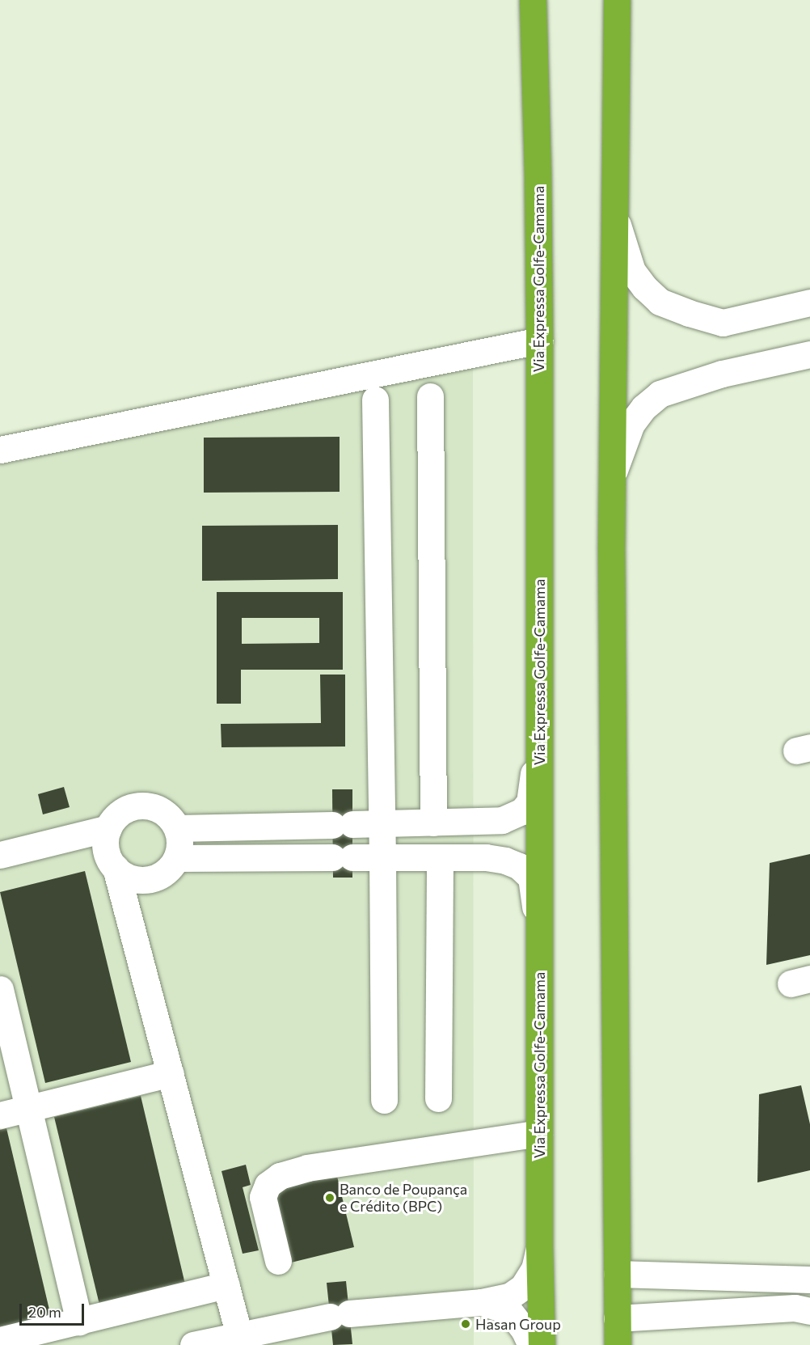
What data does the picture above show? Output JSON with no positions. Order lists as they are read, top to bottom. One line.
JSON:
{"streets":{"highway":["Via Expressa Golfe-Camama"]},"places":["Banco de Poupança e Crédito (BPC)","Hasan Group"],"scale_bar":"20 m"}
